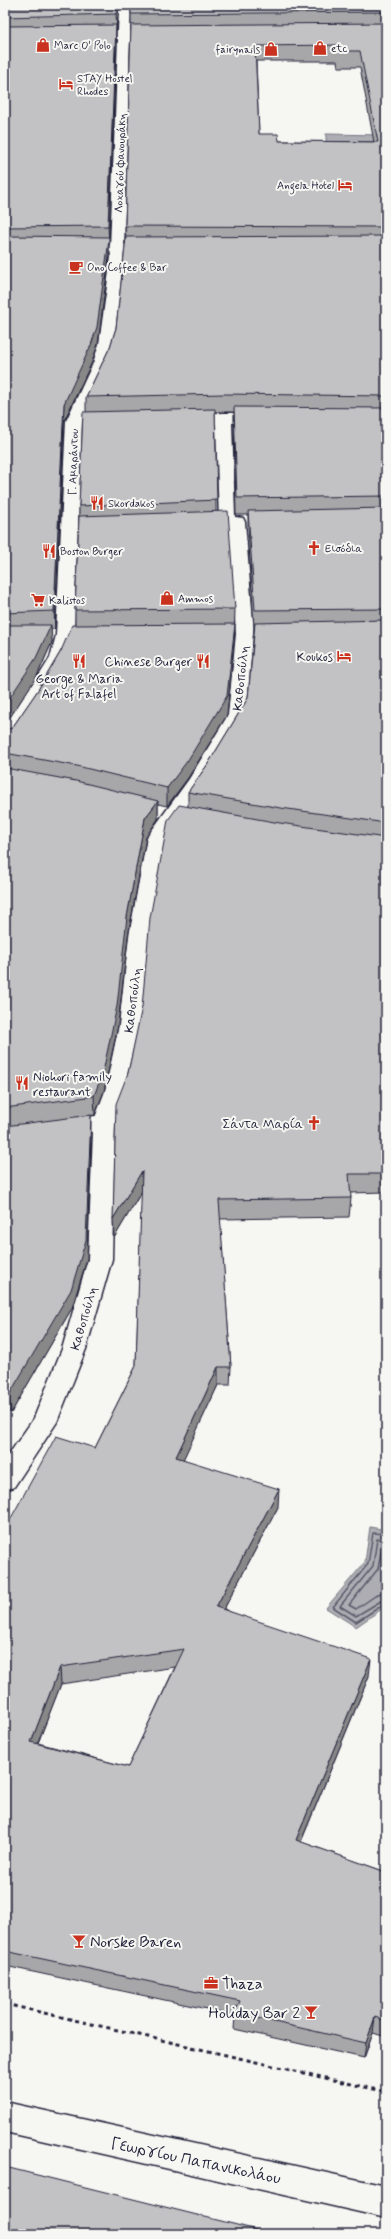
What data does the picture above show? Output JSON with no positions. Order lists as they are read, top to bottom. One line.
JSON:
{"streets":{"street":["Λοχαγού Φανουράκη","Γ. Αμαράντου","Καθοπούλη","Γεωργίου Παπανικολάου"]},"crossings":[["Λοχαγού Φανουράκη","Γ. Αμαράντου"]],"places":{"shop":["Marc O' Polo","etc","fairynails","Ammos"],"hotel":["STAY Hostel Rhodes","Angela Hotel","Koukos"],"cafe":["Ono Coffee & Bar"],"restaurant":["Skordakos","Boston Burger","George & Maria Art of Falafel","Chinese Burger","Niohori family restaurant"],"church":["Εισόδια","Σάντα Μαρία"],"supermarket":["Kalistos"],"bar":["Norske Baren","Holiday Bar 2"],"office":["Thaza"]}}
